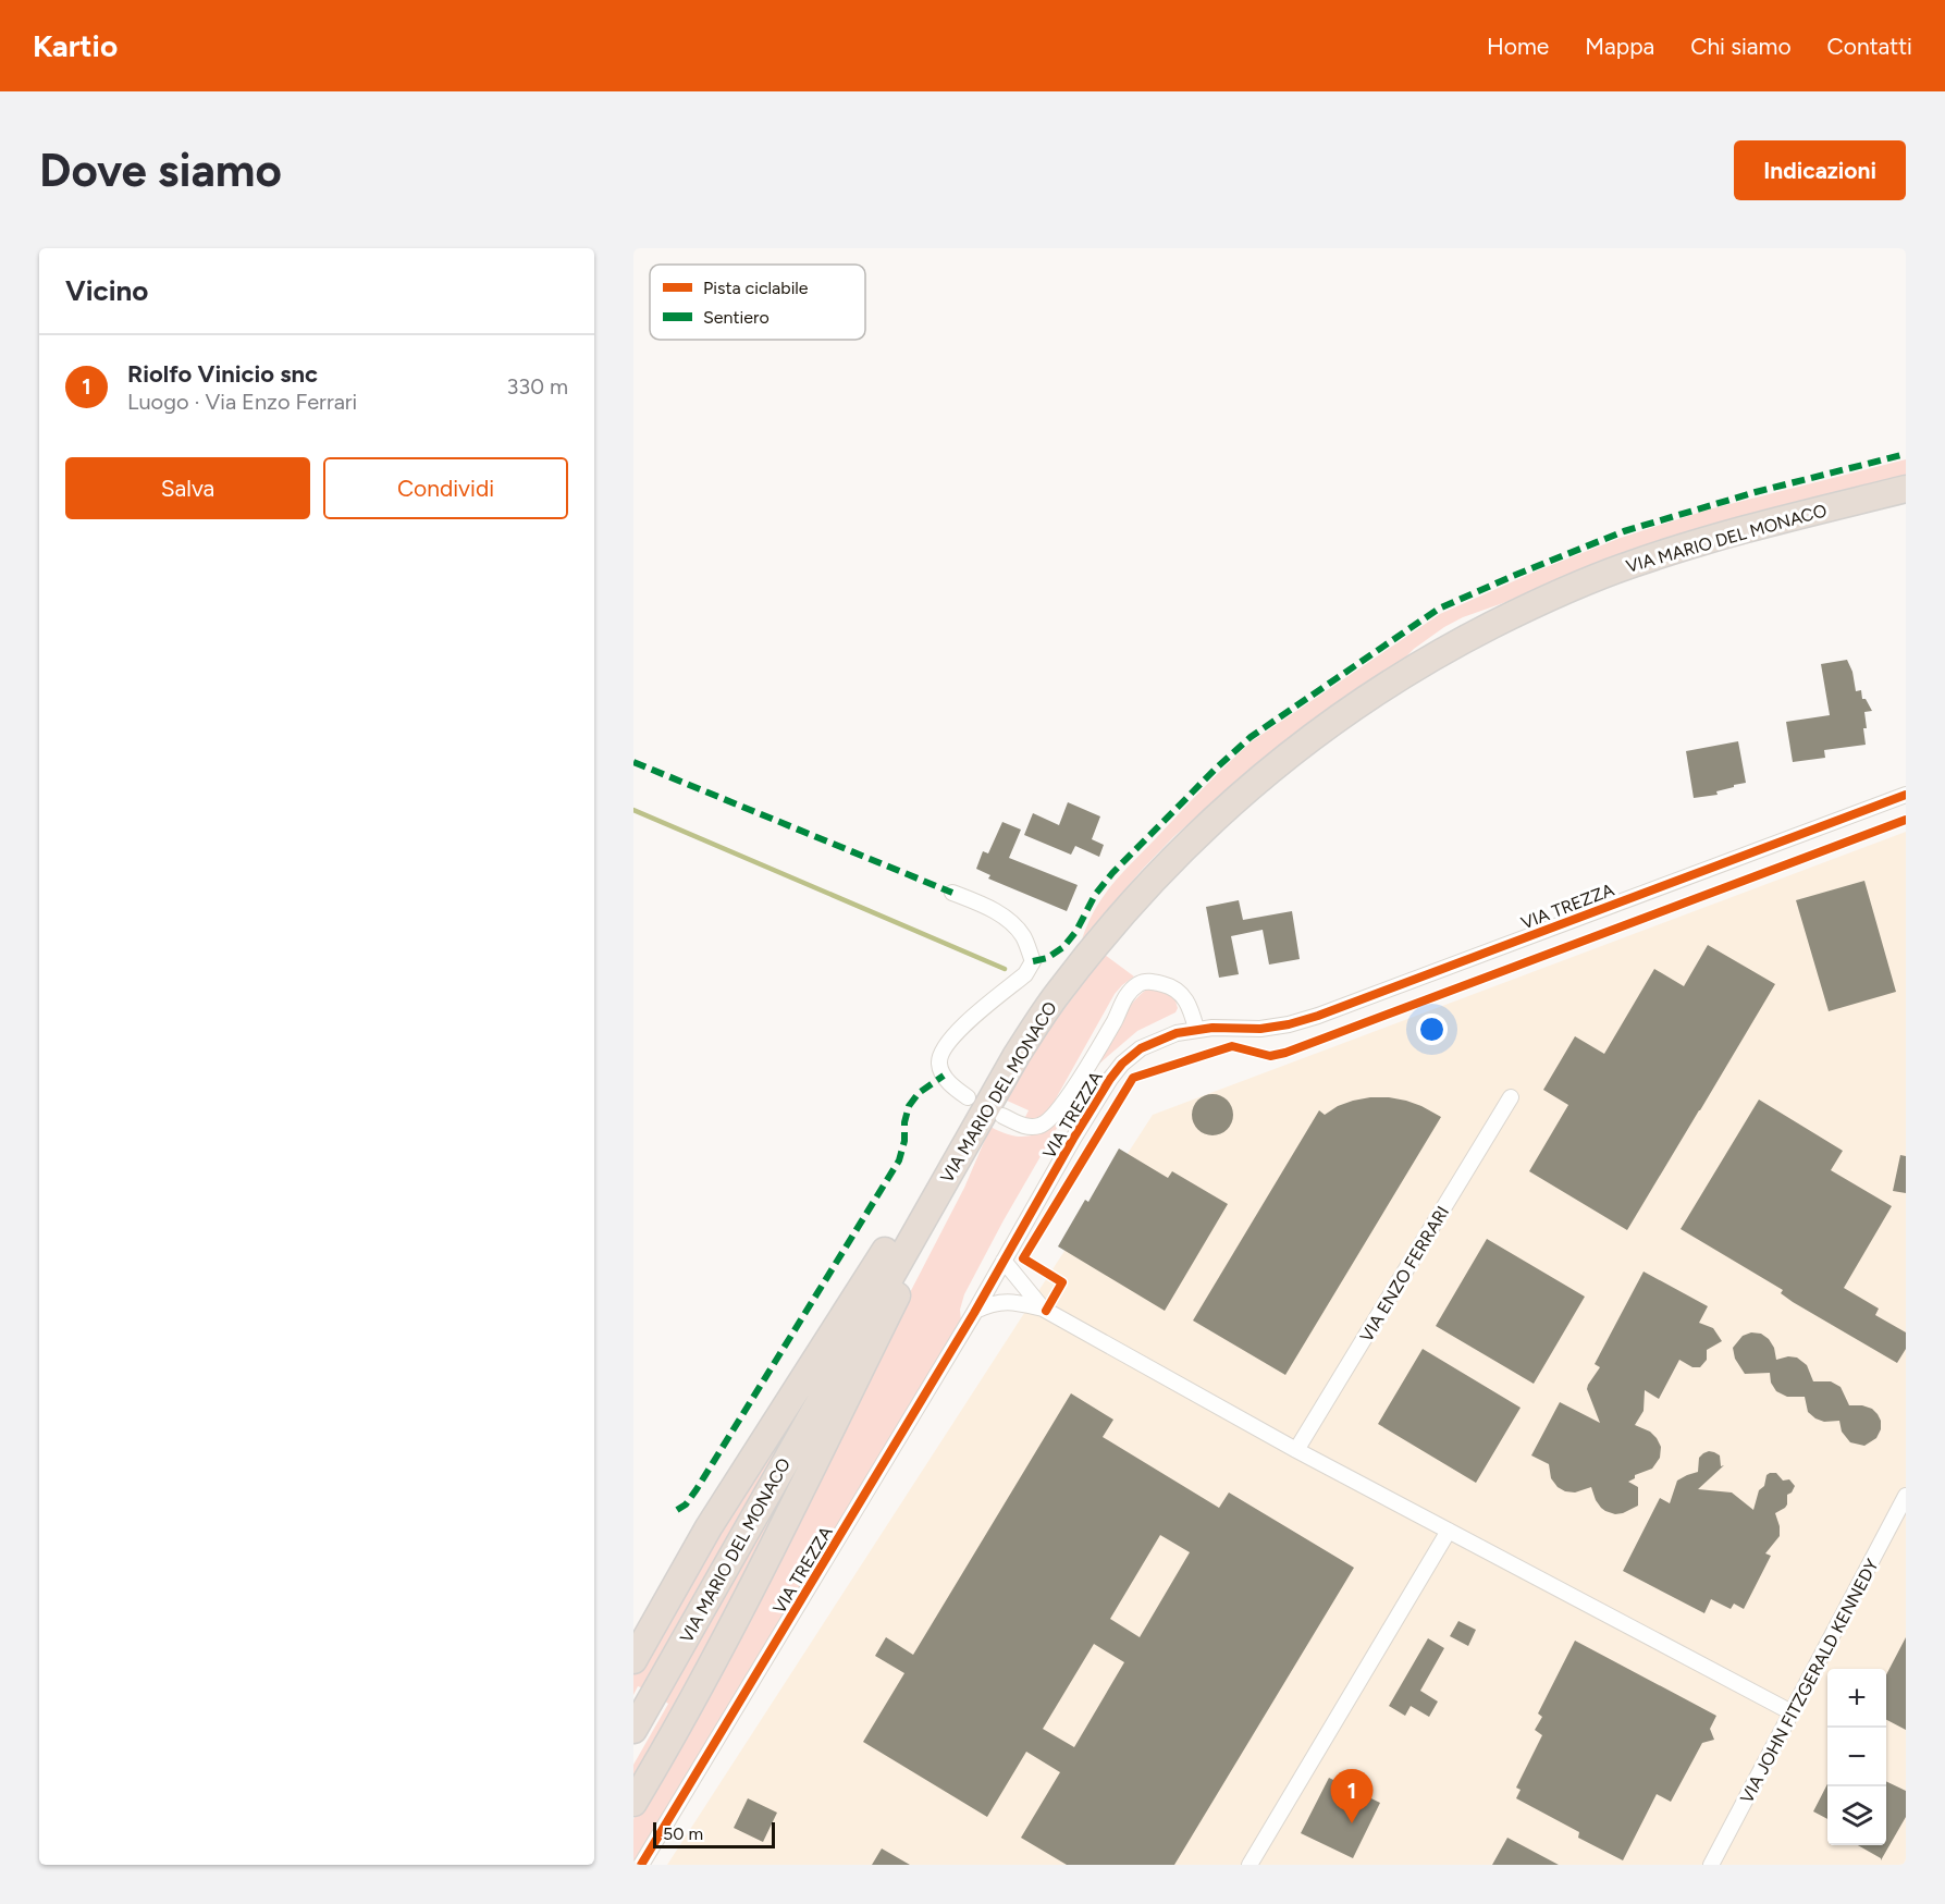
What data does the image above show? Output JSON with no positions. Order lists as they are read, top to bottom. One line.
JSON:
{"streets":{"highway":["VIA MARIO DEL MONACO"],"street":["VIA TREZZA","VIA ENZO FERRARI","VIA JOHN FITZGERALD KENNEDY"]},"legend":["Pista ciclabile","Sentiero"],"scale_bar":"50 m","page":{"header":"Kartio","nav":["Home","Mappa","Chi siamo","Contatti"],"buttons":["Indicazioni",["Salva","Condividi"]],"title":"Dove siamo","heading":"Vicino","list":[{"mark":"1","name":"Riolfo Vinicio snc","note":"Luogo · Via Enzo Ferrari","value":"330 m"}],"map_buttons":["+","−"],"pins":"1","scale":"50 m"}}
